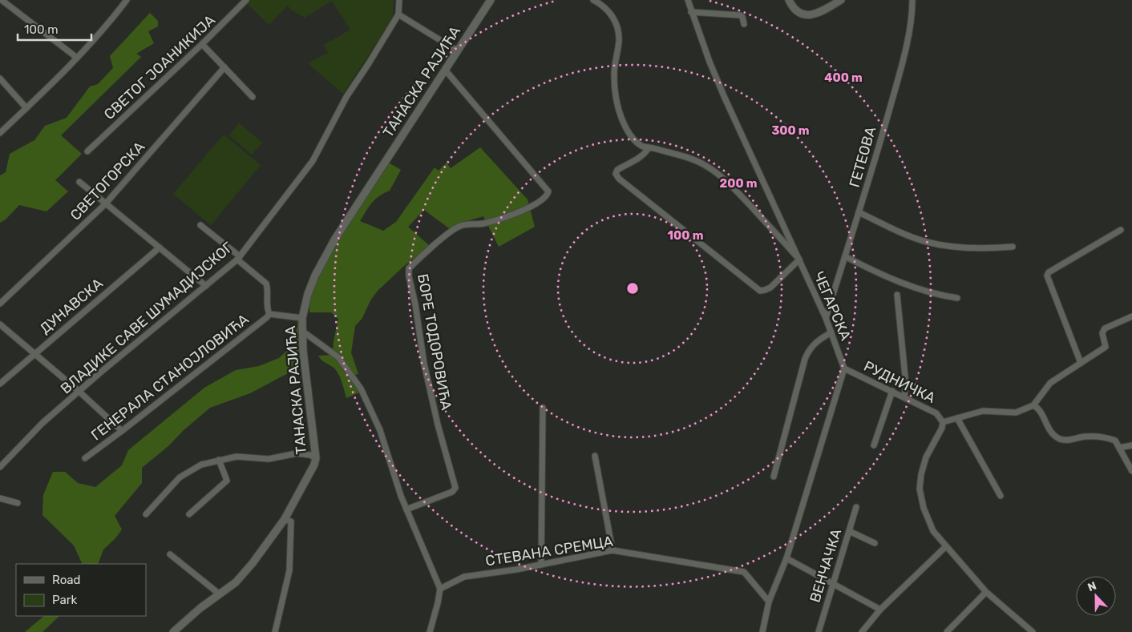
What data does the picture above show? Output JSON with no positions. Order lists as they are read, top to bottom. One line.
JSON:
{"streets":{"street":["СВЕТОГ ЈОАНИКИЈА","ТАНАСКА РАЈИЋА","ГЕТЕОВА","СВЕТОГОРСКА","ДУНАВСКА","ЧЕГАРСКА","ВЛАДИКЕ САВЕ ШУМАДИЈСКОГ","БОРЕ ТОДОРОВИЋА","ГЕНЕРАЛА СТАНОЈЛОВИЋА","РУДНИЧКА","СТЕВАНА СРЕМЦА","ВЕНЧАЧКА"]},"crossings":[["ТАНАСКА РАЈИЋА","БОРЕ ТОДОРОВИЋА"],["ГЕТЕОВА","ЧЕГАРСКА"],["ЧЕГАРСКА","РУДНИЧКА"]],"legend":["Road","Park"],"scale_bar":"100 m","north":"top","rings":["400 m","300 m","200 m","100 m"]}
